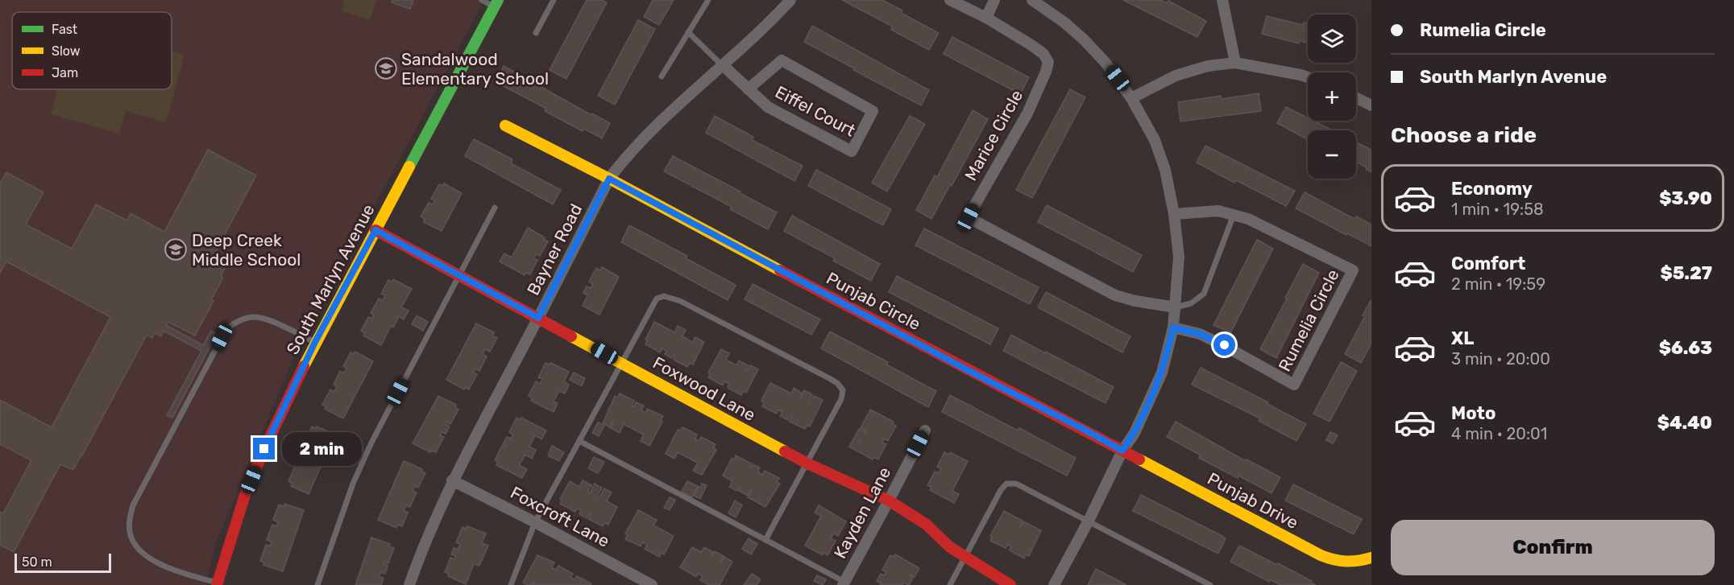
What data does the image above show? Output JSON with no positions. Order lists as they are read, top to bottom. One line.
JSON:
{"streets":{"street":["Eiffel Court","Marice Circle","Bayner Road","South Marlyn Avenue","Punjab Circle","Rumelia Circle","Foxwood Lane","Punjab Drive","Kayden Lane","Foxcroft Lane"]},"crossings":[["Eiffel Court","Bayner Road"],["Bayner Road","Punjab Circle"],["Bayner Road","Foxwood Lane"],["Bayner Road","Foxcroft Lane"],["South Marlyn Avenue","Foxwood Lane"],["Punjab Circle","Punjab Drive"],["Foxwood Lane","Kayden Lane"]],"places":{"school or university":["Sandalwood Elementary School","Deep Creek Middle School"]},"legend":["Fast","Slow","Jam"],"scale_bar":"50 m","page":{"banner":["Rumelia Circle","South Marlyn Avenue"],"map_buttons":["+","−"],"heading":"Choose a ride","list":[{"name":"Economy","note":"1 min · 19:58","value":"$3.90"},{"name":"Comfort","note":"2 min · 19:59","value":"$5.27"},{"name":"XL","note":"3 min · 20:00","value":"$6.63"},{"name":"Moto","note":"4 min · 20:01","value":"$4.40"}],"bubble":"2 min","buttons":"Confirm","scale":"50 m"}}
